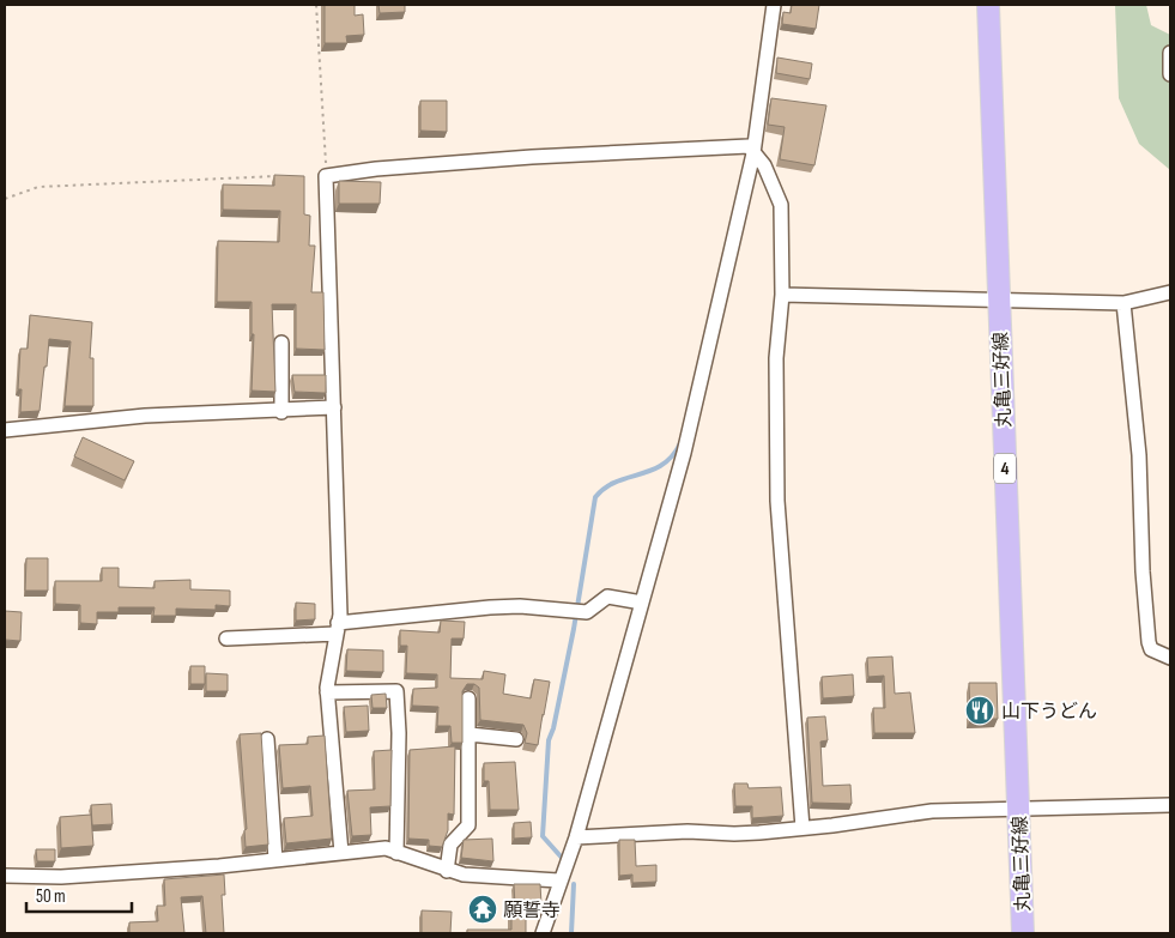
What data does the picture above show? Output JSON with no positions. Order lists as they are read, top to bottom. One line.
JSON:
{"streets":{"main road":["丸亀三好線","4"]},"places":{"restaurant":["山下うどん"],"temple":["願誓寺"]},"scale_bar":"50 m"}
